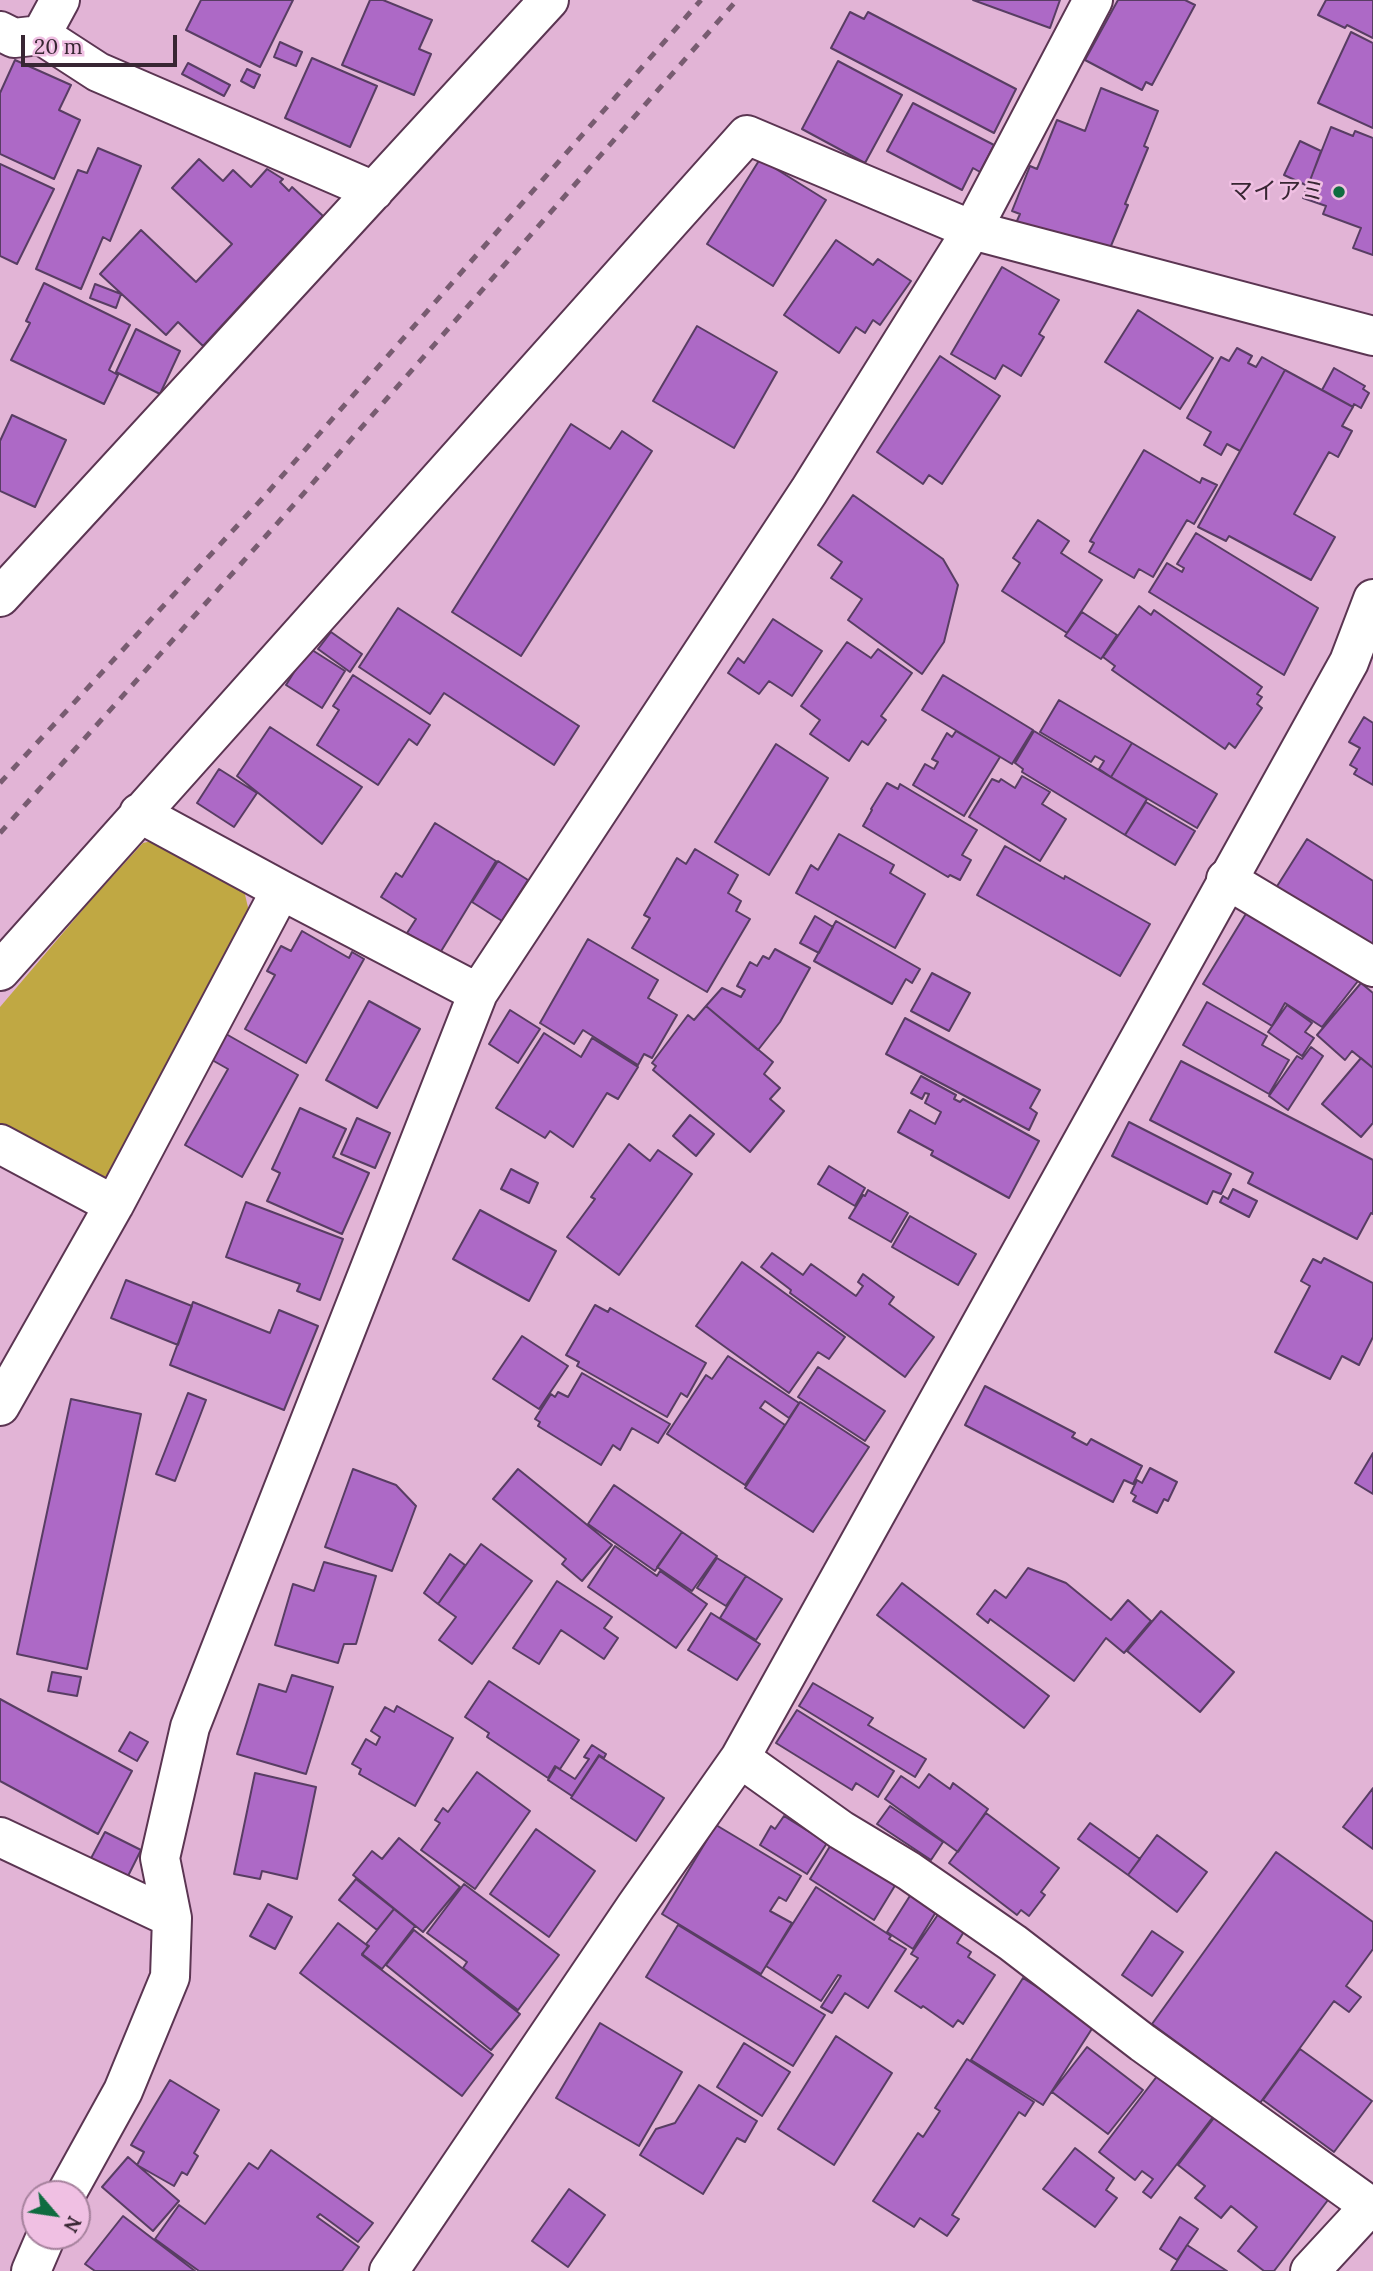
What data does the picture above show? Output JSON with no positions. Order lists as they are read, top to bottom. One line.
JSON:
{"places":["マイアミ"],"scale_bar":"20 m","north":"bottom right"}
